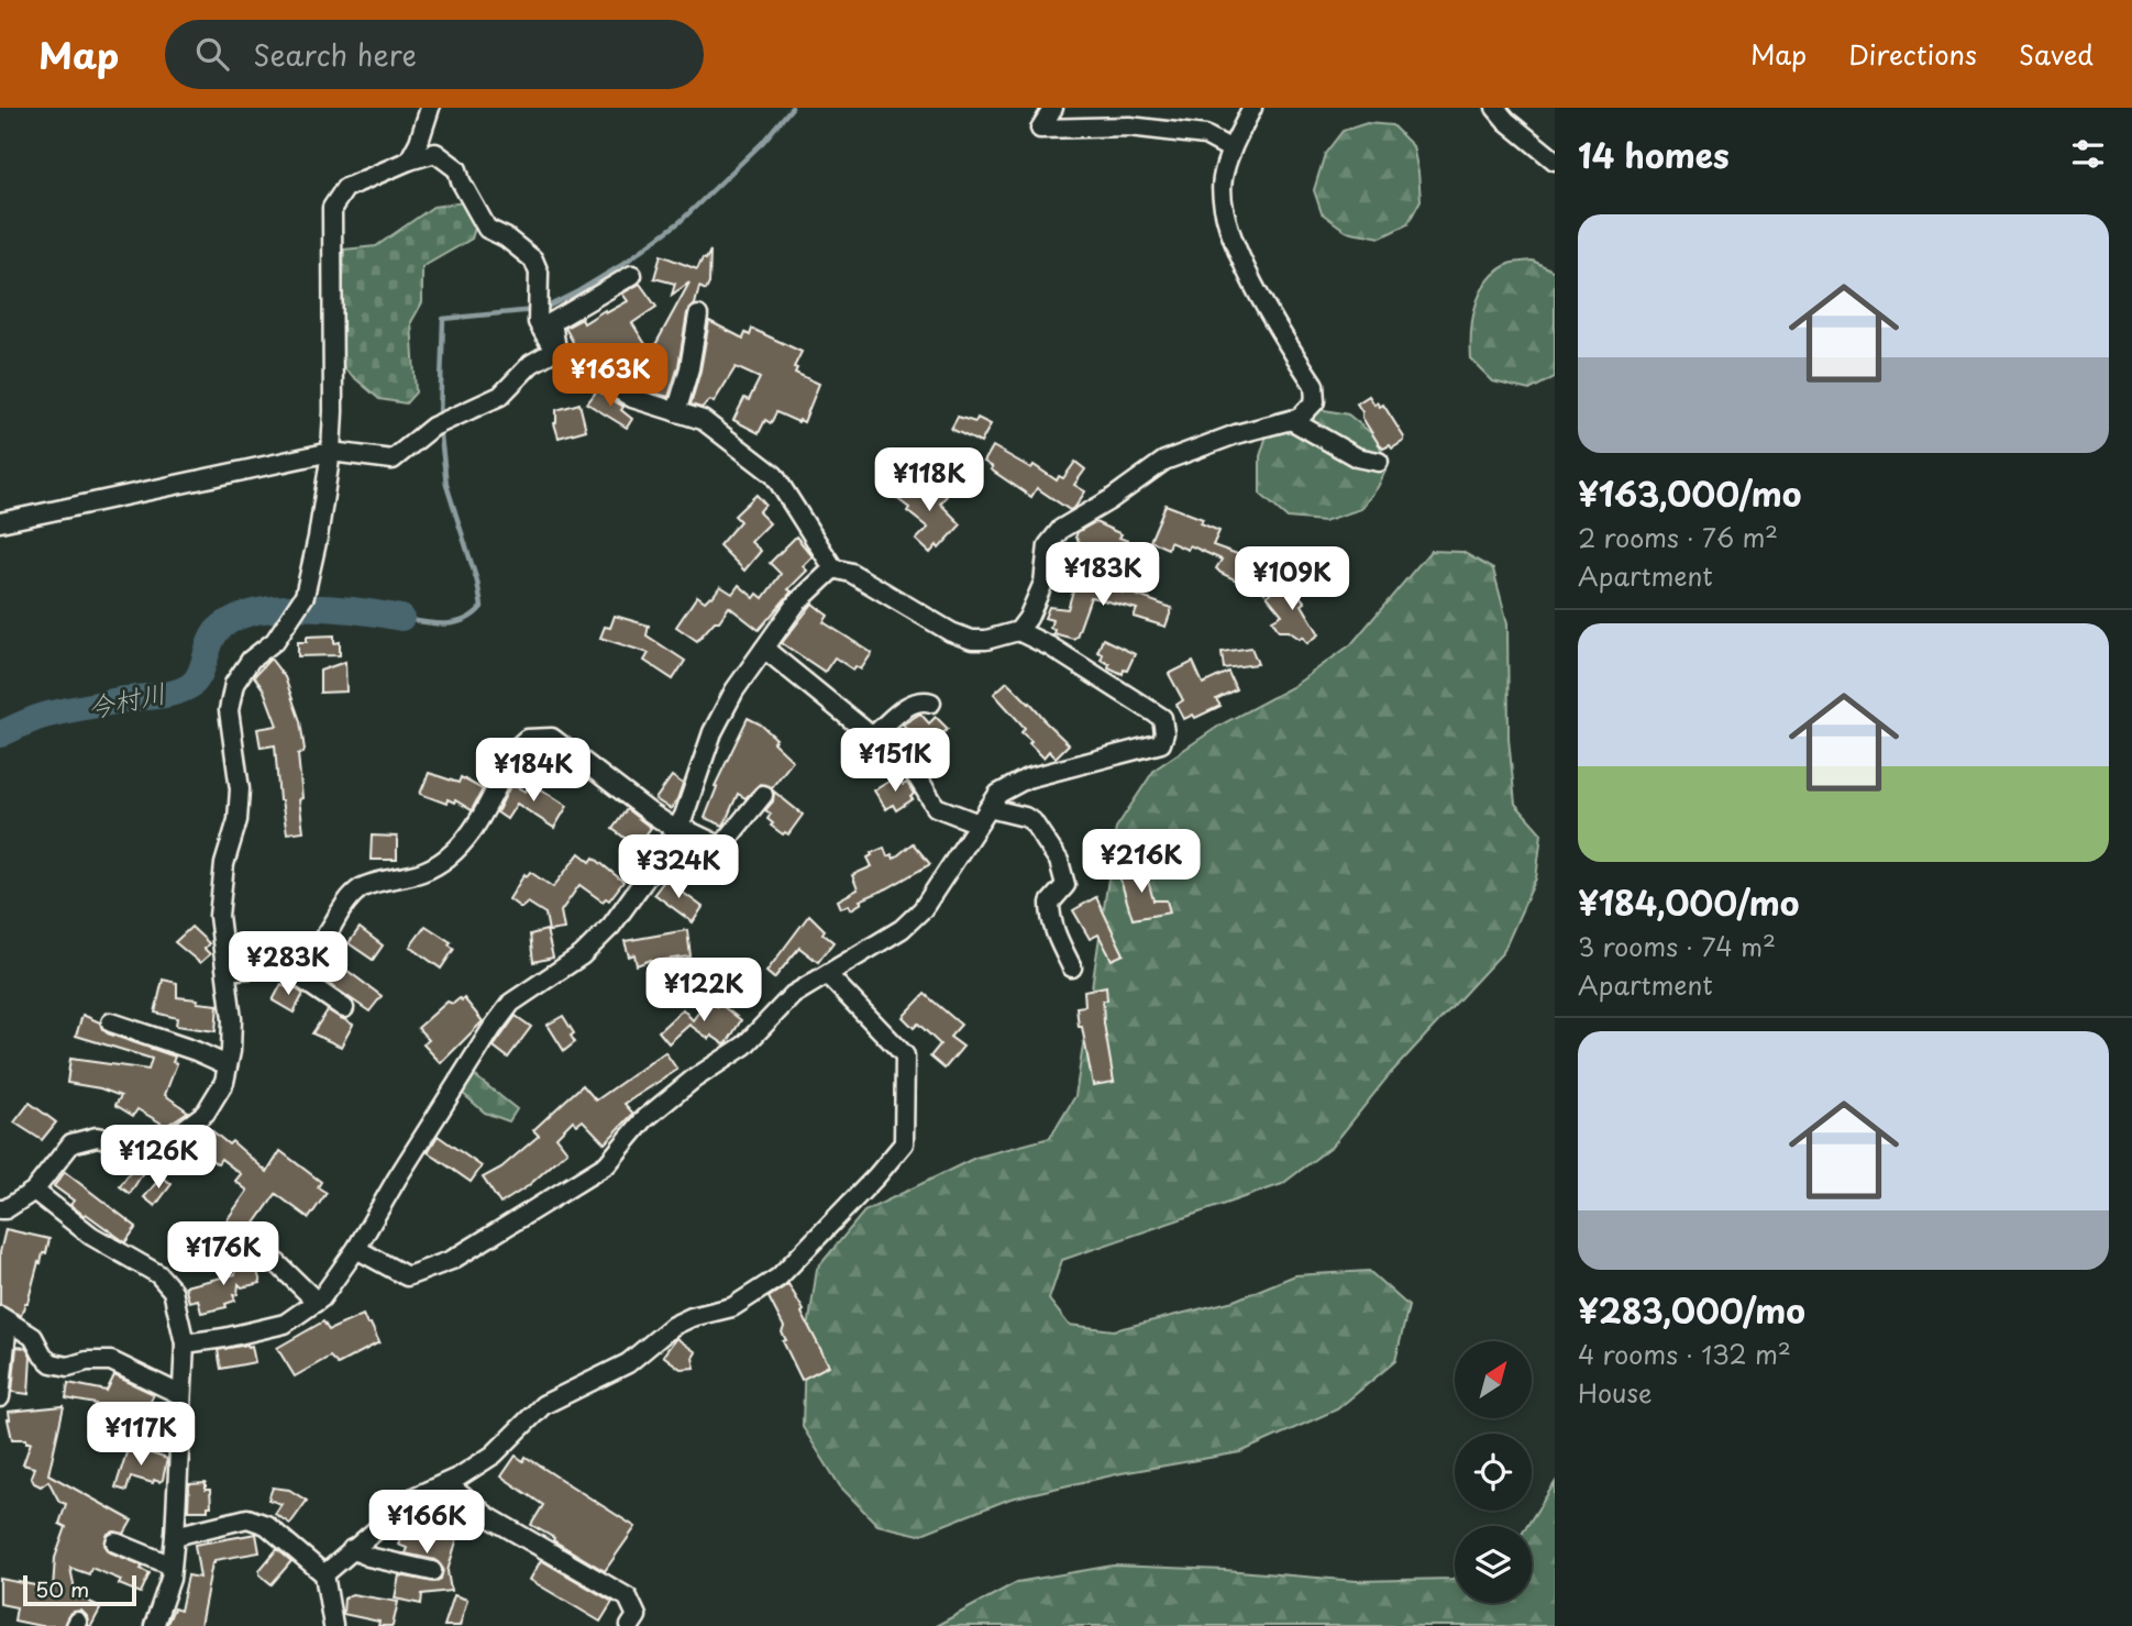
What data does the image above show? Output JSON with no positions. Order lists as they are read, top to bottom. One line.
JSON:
{"water":["今村川"],"scale_bar":"50 m","north":"top right","page":{"header":"Map","search":"Search here","nav":["Map","Directions","Saved"],"heading":"14 homes","list":[{"name":"¥163,000/mo","note":"2 rooms · 76 m² · Apartment"},{"name":"¥184,000/mo","note":"3 rooms · 74 m² · Apartment"},{"name":"¥283,000/mo","note":"4 rooms · 132 m² · House"}],"price":["¥163K","¥118K","¥183K","¥109K","¥151K","¥184K","¥216K","¥324K","¥283K","¥122K","¥126K","¥176K","¥117K","¥166K"],"scale":"50 m"}}
